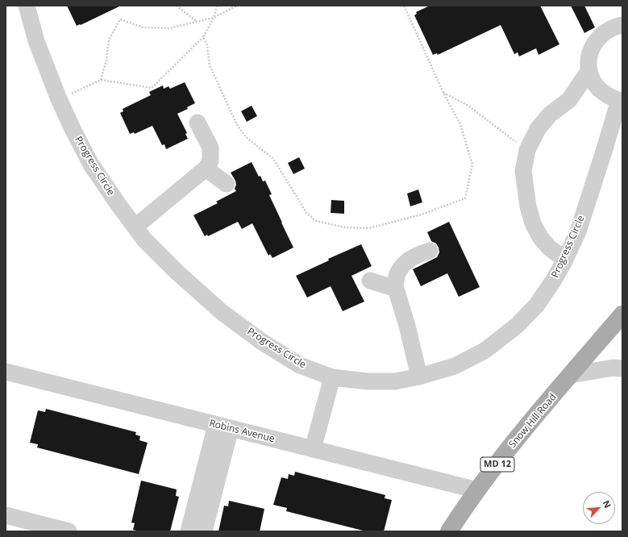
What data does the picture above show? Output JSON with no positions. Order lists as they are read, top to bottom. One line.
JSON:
{"streets":{"main road":["Snow Hill Road","MD 12"],"street":["Progress Circle","Robins Avenue"]},"crossings":[["Snow Hill Road","Robins Avenue"]],"north":"top right"}
